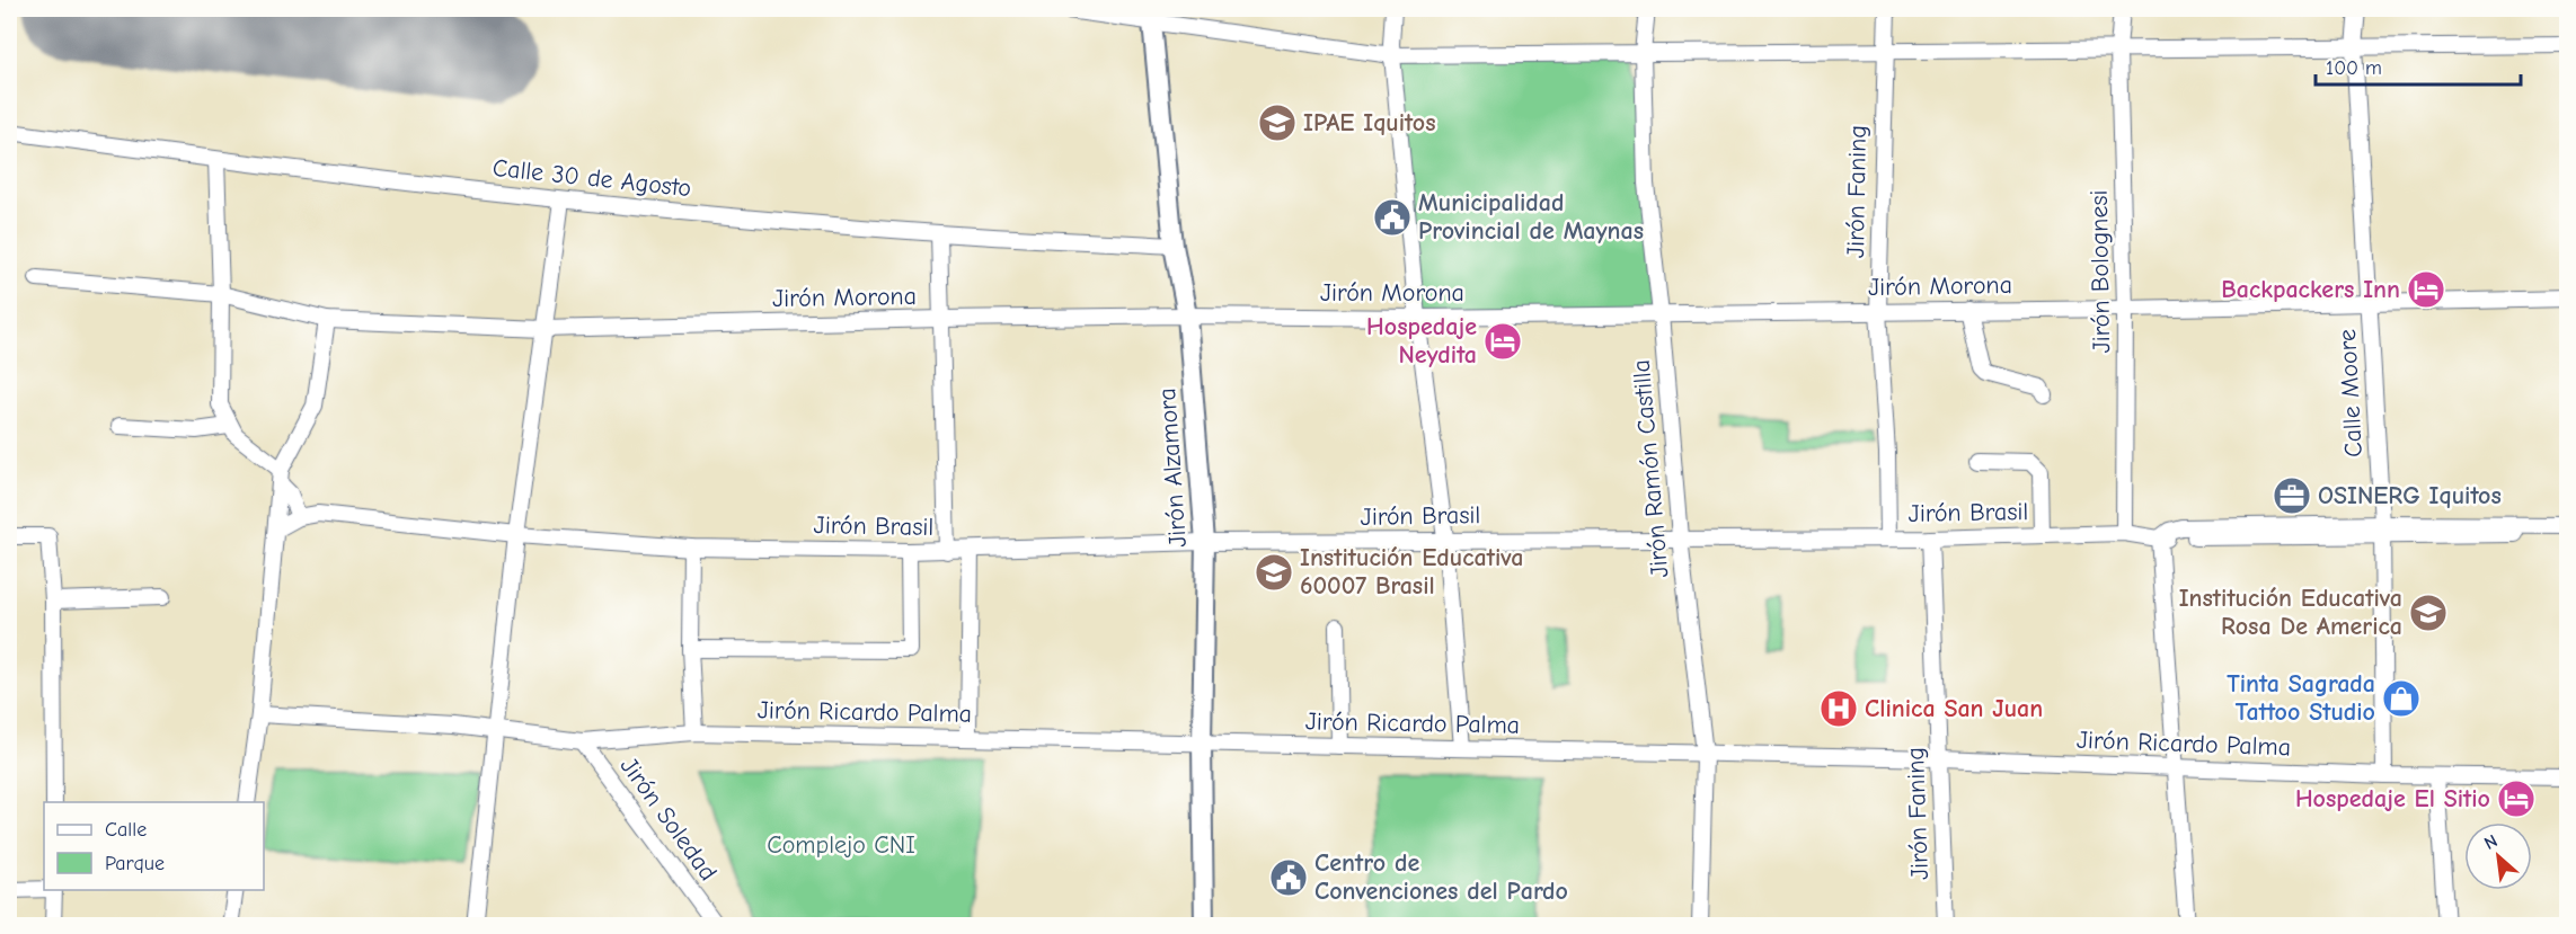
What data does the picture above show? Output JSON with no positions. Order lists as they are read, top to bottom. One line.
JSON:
{"streets":{"street":["Calle 30 de Agosto","Jirón Faning","Jirón Bolognesi","Jirón Morona","Calle Moore","Jirón Alzamora","Jirón Ramón Castilla","Jirón Brasil","Jirón Ricardo Palma","Jirón Soledad"]},"crossings":[["Calle 30 de Agosto","Jirón Alzamora"],["Jirón Faning","Jirón Morona"],["Jirón Faning","Jirón Brasil"],["Jirón Faning","Jirón Ricardo Palma"],["Jirón Bolognesi","Jirón Morona"],["Jirón Bolognesi","Jirón Brasil"],["Jirón Morona","Calle Moore"],["Jirón Morona","Jirón Alzamora"],["Jirón Morona","Jirón Ramón Castilla"],["Calle Moore","Jirón Brasil"],["Calle Moore","Jirón Ricardo Palma"],["Jirón Alzamora","Jirón Brasil"],["Jirón Alzamora","Jirón Ricardo Palma"],["Jirón Ramón Castilla","Jirón Brasil"],["Jirón Ramón Castilla","Jirón Ricardo Palma"],["Jirón Ricardo Palma","Jirón Soledad"]],"parks":["Complejo CNI"],"places":{"school or university":["IPAE Iquitos","Institución Educativa 60007 Brasil","Institución Educativa Rosa De America"],"public building":["Municipalidad Provincial de Maynas","Centro de Convenciones del Pardo"],"hotel":["Backpackers Inn","Hospedaje Neydita","Hospedaje El Sitio"],"office":["OSINERG Iquitos"],"shop":["Tinta Sagrada Tattoo Studio"],"hospital":["Clinica San Juan"]},"legend":["Calle","Parque"],"scale_bar":"100 m","north":"top left"}
